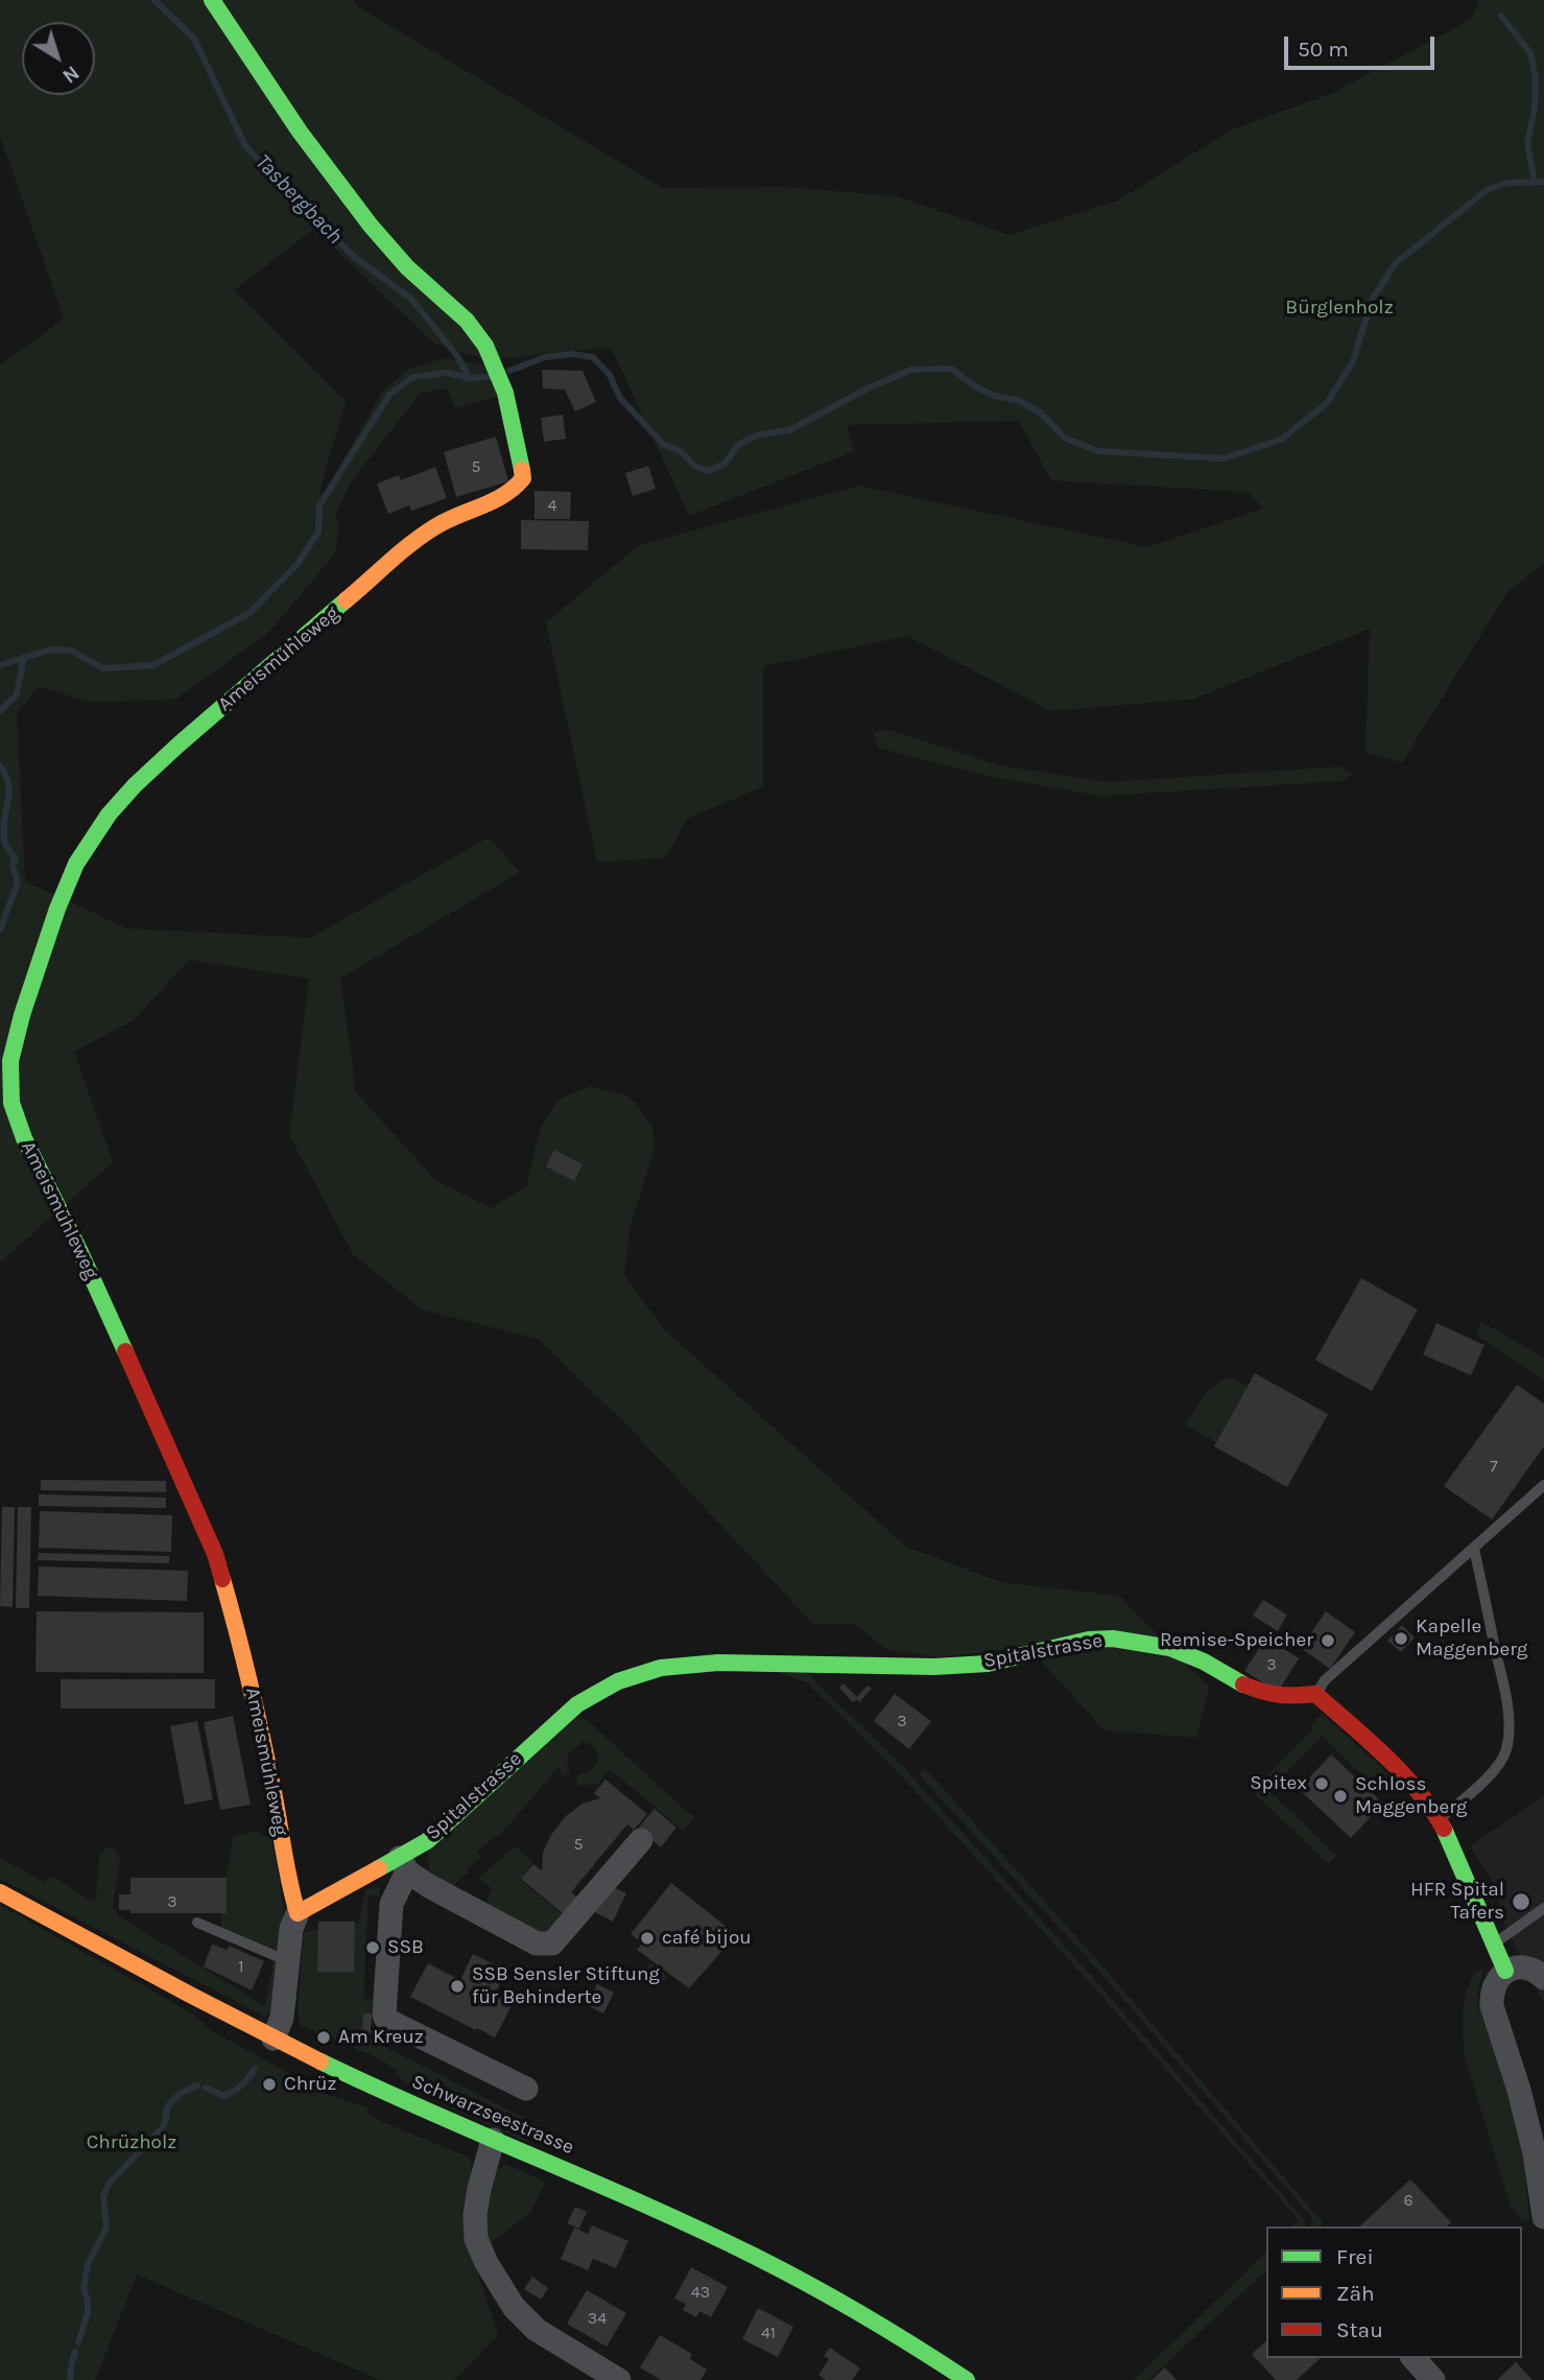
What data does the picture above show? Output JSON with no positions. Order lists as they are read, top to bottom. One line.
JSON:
{"streets":{"street":["Ameismühleweg","Spitalstrasse","Schwarzseestrasse"]},"crossings":[["Ameismühleweg","Spitalstrasse"],["Ameismühleweg","Schwarzseestrasse"]],"water":["Tasbergbach"],"parks":["Bürglenholz","Chrüzholz"],"places":["Kapelle Maggenberg","Remise-Speicher","Spitex","Schloss Maggenberg","HFR Spital Tafers","café bijou","SSB","SSB Sensler Stiftung für Behinderte","Am Kreuz","Chrüz"],"house_numbers":["5","4","7","3","3","5","3","1","6","43","34","41"],"legend":["Frei","Zäh","Stau"],"scale_bar":"50 m","north":"bottom right"}
